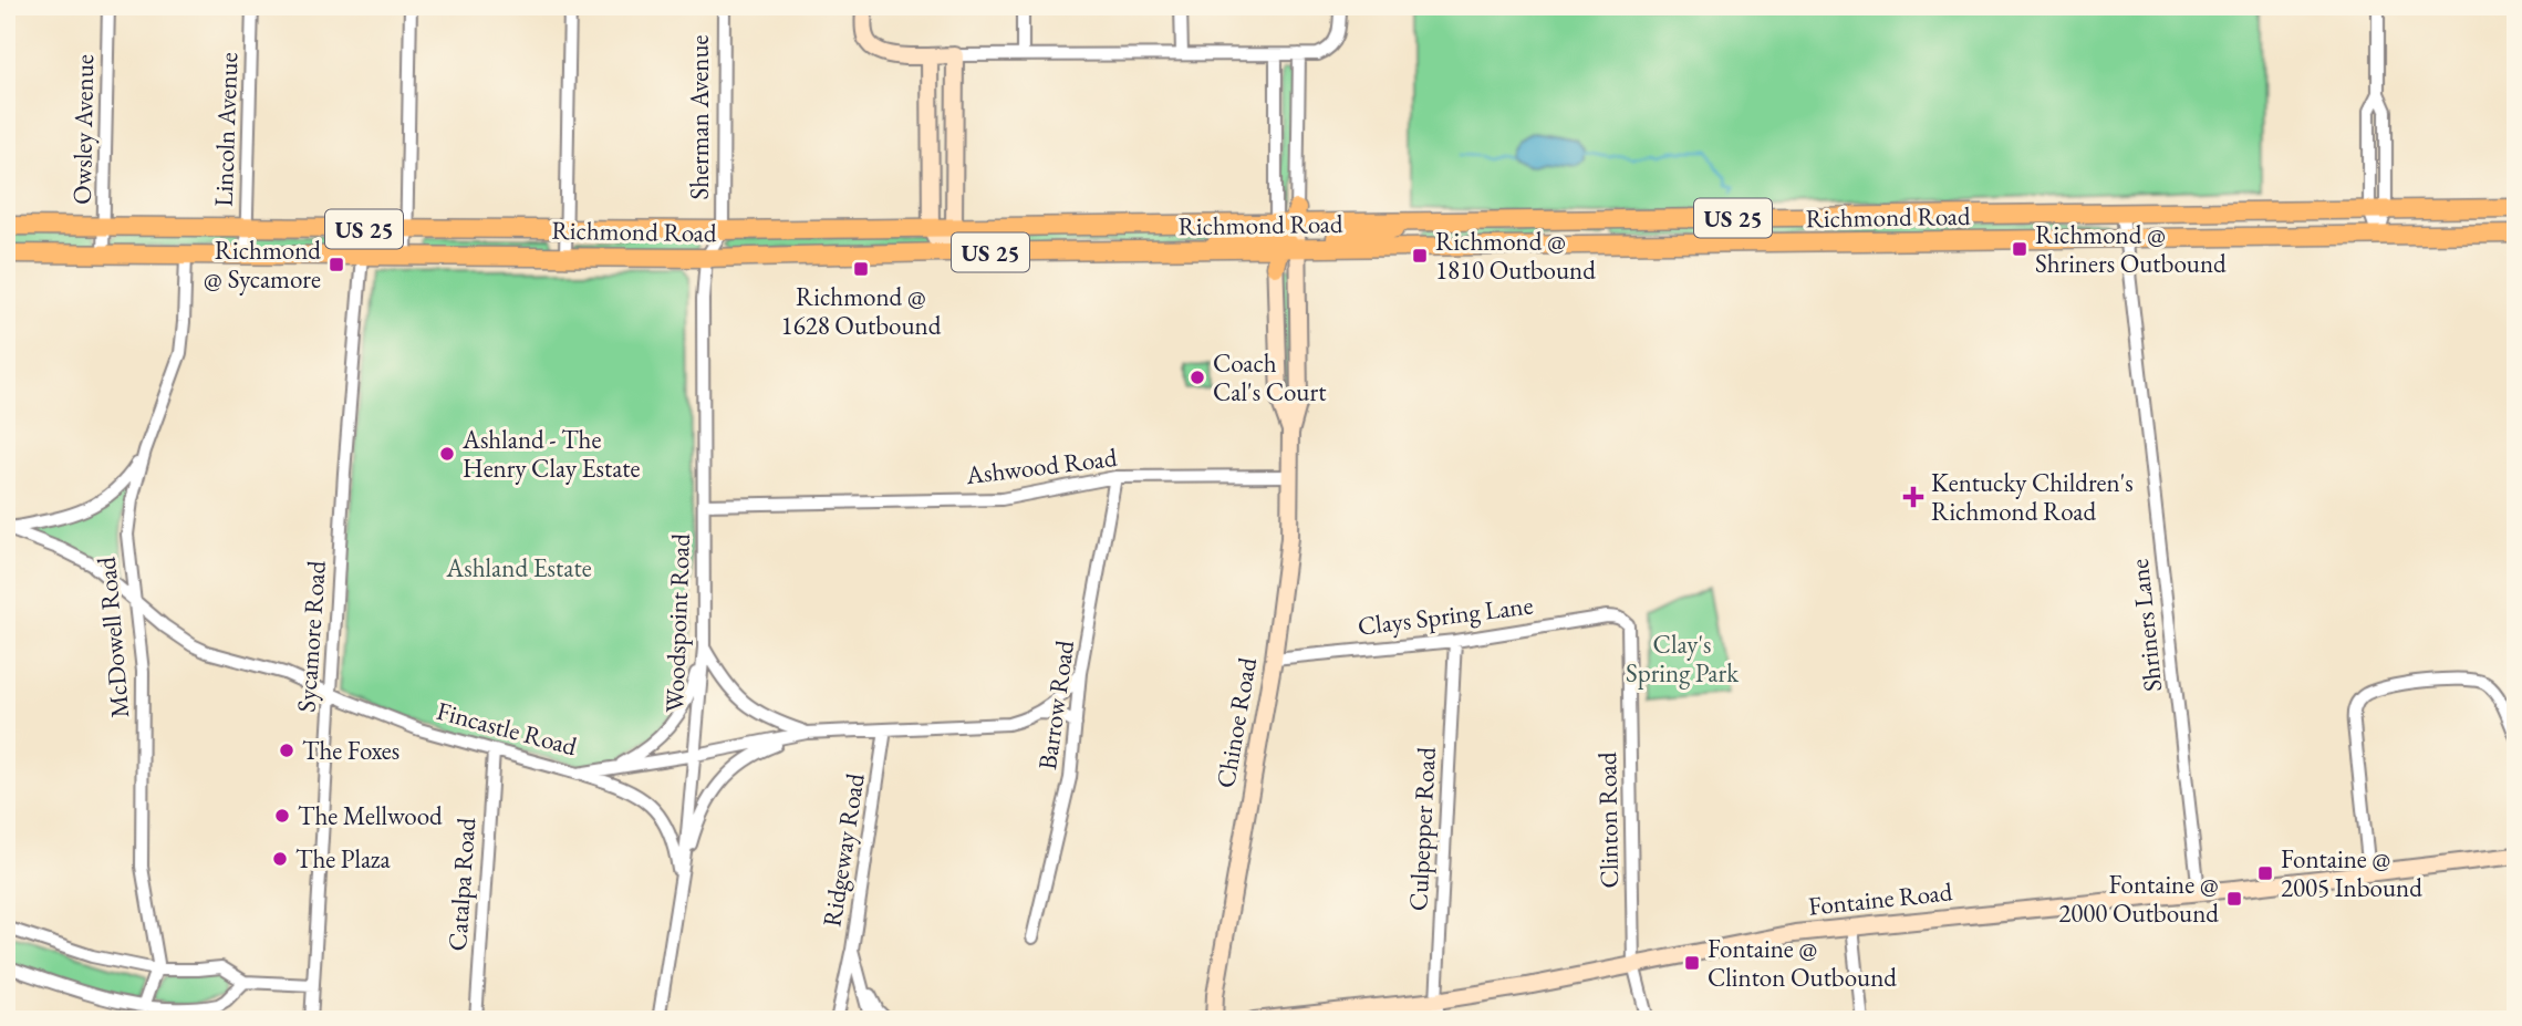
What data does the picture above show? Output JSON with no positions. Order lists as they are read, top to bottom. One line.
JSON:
{"streets":{"main road":["Richmond Road","US 25"],"street":["Sherman Avenue","Owsley Avenue","Lincoln Avenue","Ashwood Road","Clays Spring Lane","Woodspoint Road","Shriners Lane","Sycamore Road","McDowell Road","Barrow Road","Chinoe Road","Fincastle Road","Clinton Road","Culpepper Road","Ridgeway Road","Catalpa Road","Fontaine Road"]},"crossings":[["Sherman Avenue","Richmond Road"],["Sherman Avenue","Woodspoint Road"],["Owsley Avenue","Richmond Road"],["Lincoln Avenue","Richmond Road"],["Richmond Road","Woodspoint Road"],["Richmond Road","Shriners Lane"],["Richmond Road","Sycamore Road"],["Richmond Road","McDowell Road"],["Richmond Road","Chinoe Road"],["Ashwood Road","Woodspoint Road"],["Ashwood Road","Barrow Road"],["Ashwood Road","Chinoe Road"],["Clays Spring Lane","Chinoe Road"],["Clays Spring Lane","Clinton Road"],["Clays Spring Lane","Culpepper Road"],["Woodspoint Road","Fincastle Road"],["Shriners Lane","Fontaine Road"],["Sycamore Road","Fincastle Road"],["McDowell Road","Fincastle Road"],["Barrow Road","Fincastle Road"],["Fincastle Road","Ridgeway Road"],["Fincastle Road","Catalpa Road"],["Clinton Road","Fontaine Road"],["Culpepper Road","Fontaine Road"]],"parks":["Ashland Estate","Clay's Spring Park"],"places":{"transit":["Richmond @ Shriners Outbound","Richmond @ 1810 Outbound","Richmond @ Sycamore","Richmond @ 1628 Outbound","Fontaine @ 2005 Inbound","Fontaine @ 2000 Outbound","Fontaine @ Clinton Outbound"],"other":["Coach Cal's Court","Ashland - The Henry Clay Estate","The Foxes","The Mellwood","The Plaza"],"health":["Kentucky Children's Richmond Road"]}}
